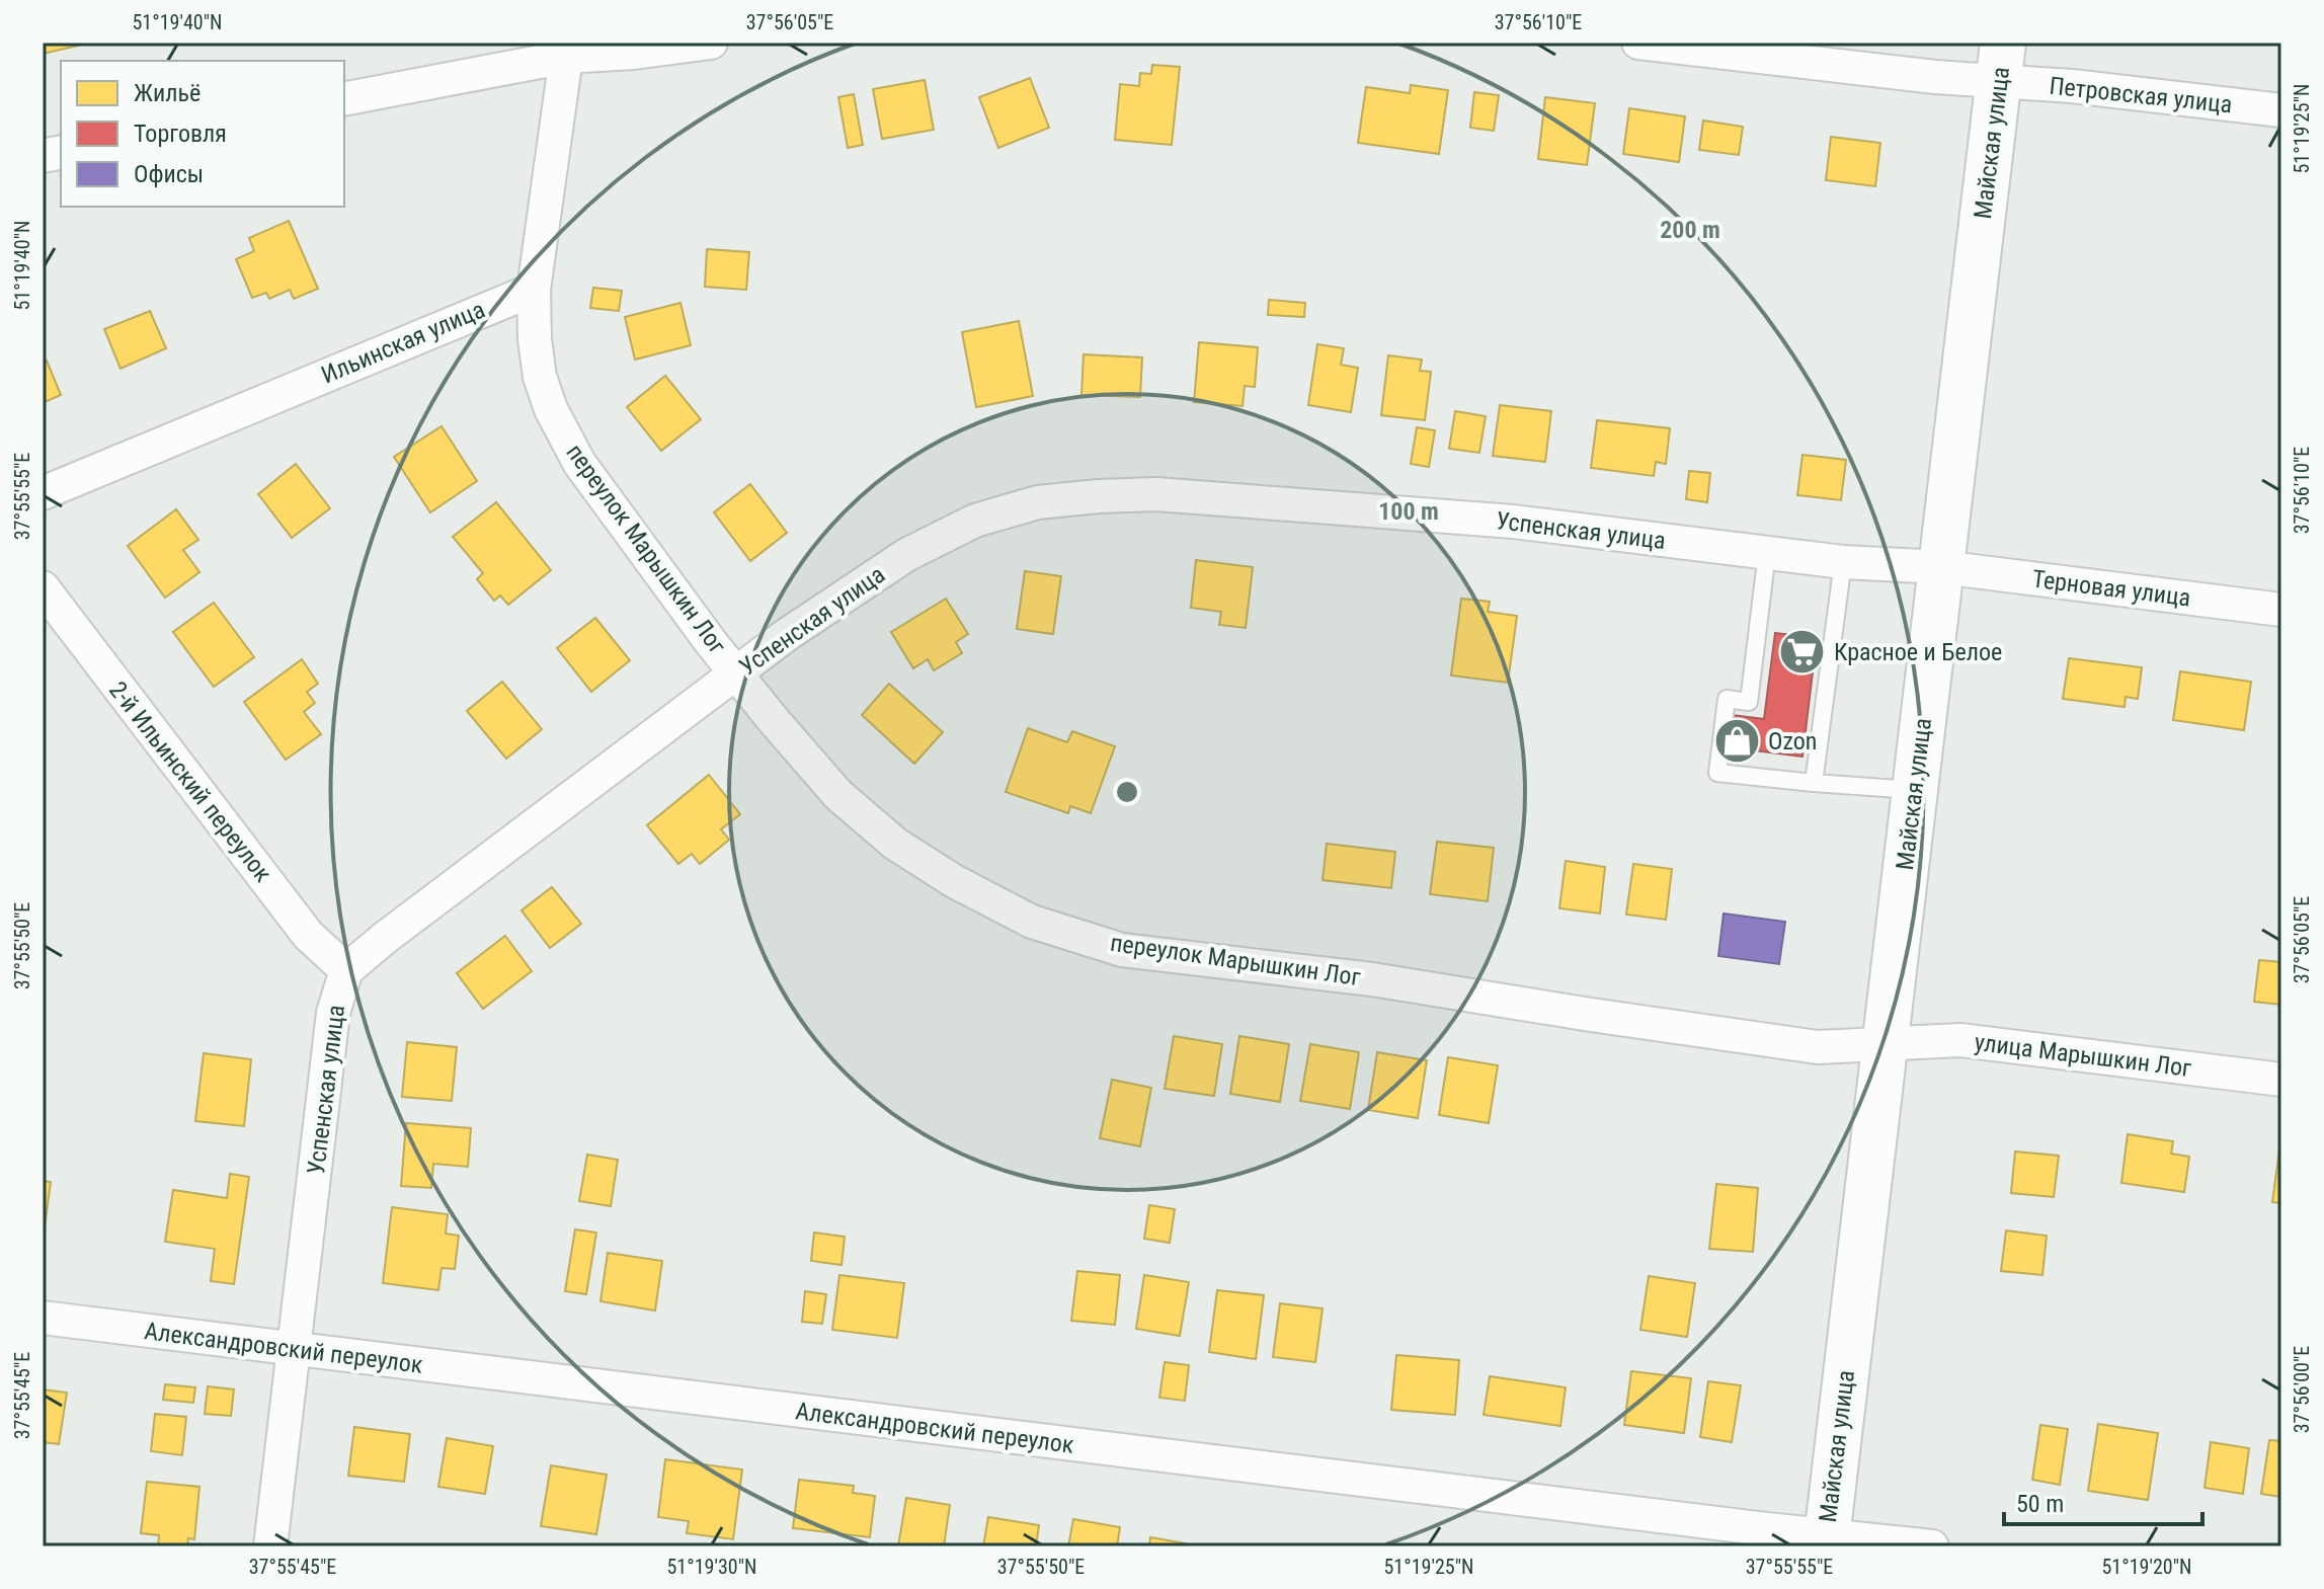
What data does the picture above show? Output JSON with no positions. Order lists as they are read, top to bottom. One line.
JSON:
{"streets":{"street":["Петровская улица","Майская улица","Ильинская улица","Успенская улица","переулок Марышкин Лог","Терновая улица","2-й Ильинский переулок","улица Марышкин Лог","Александровский переулок"]},"crossings":[["Петровская улица","Майская улица"],["Майская улица","Успенская улица"],["Майская улица","переулок Марышкин Лог"],["Майская улица","Терновая улица"],["Майская улица","улица Марышкин Лог"],["Майская улица","Александровский переулок"],["Ильинская улица","переулок Марышкин Лог"],["Успенская улица","переулок Марышкин Лог"],["Успенская улица","Терновая улица"],["Успенская улица","2-й Ильинский переулок"],["Успенская улица","Александровский переулок"],["переулок Марышкин Лог","улица Марышкин Лог"]],"places":{"supermarket":["Красное и Белое"],"shop":["Ozon"]},"legend":["Жильё","Торговля","Офисы"],"scale_bar":"50 m","coordinates":["51°19'40\"N","37°56'05\"E","37°56'10\"E","51°19'25\"N","37°55'55\"E","37°55'50\"E","37°56'00\"E","37°55'45\"E","51°19'30\"N","51°19'20\"N"],"rings":["200 m","100 m"]}
